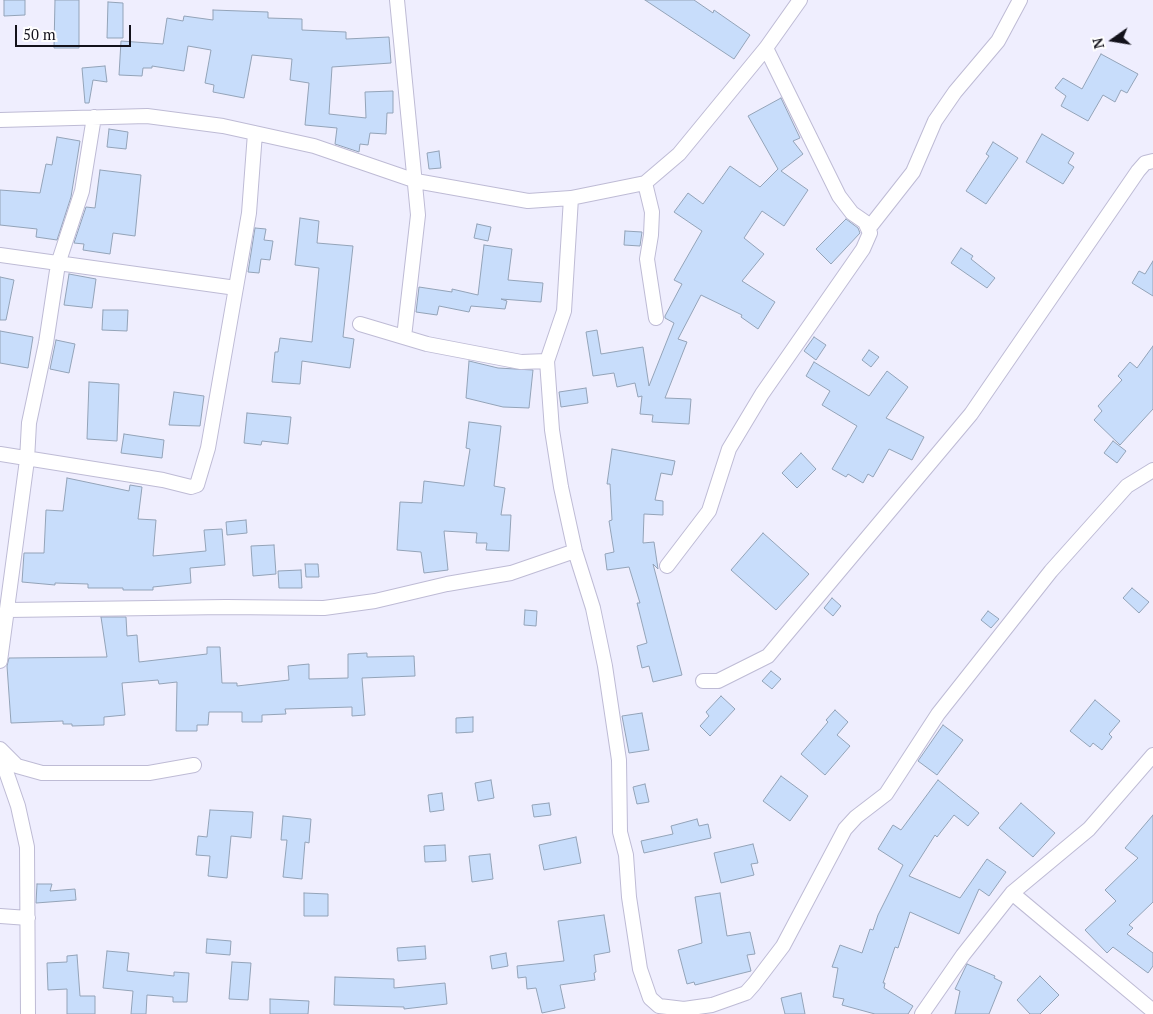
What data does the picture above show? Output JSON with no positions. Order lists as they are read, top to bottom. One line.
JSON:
{"scale_bar":"50 m","north":"left"}
